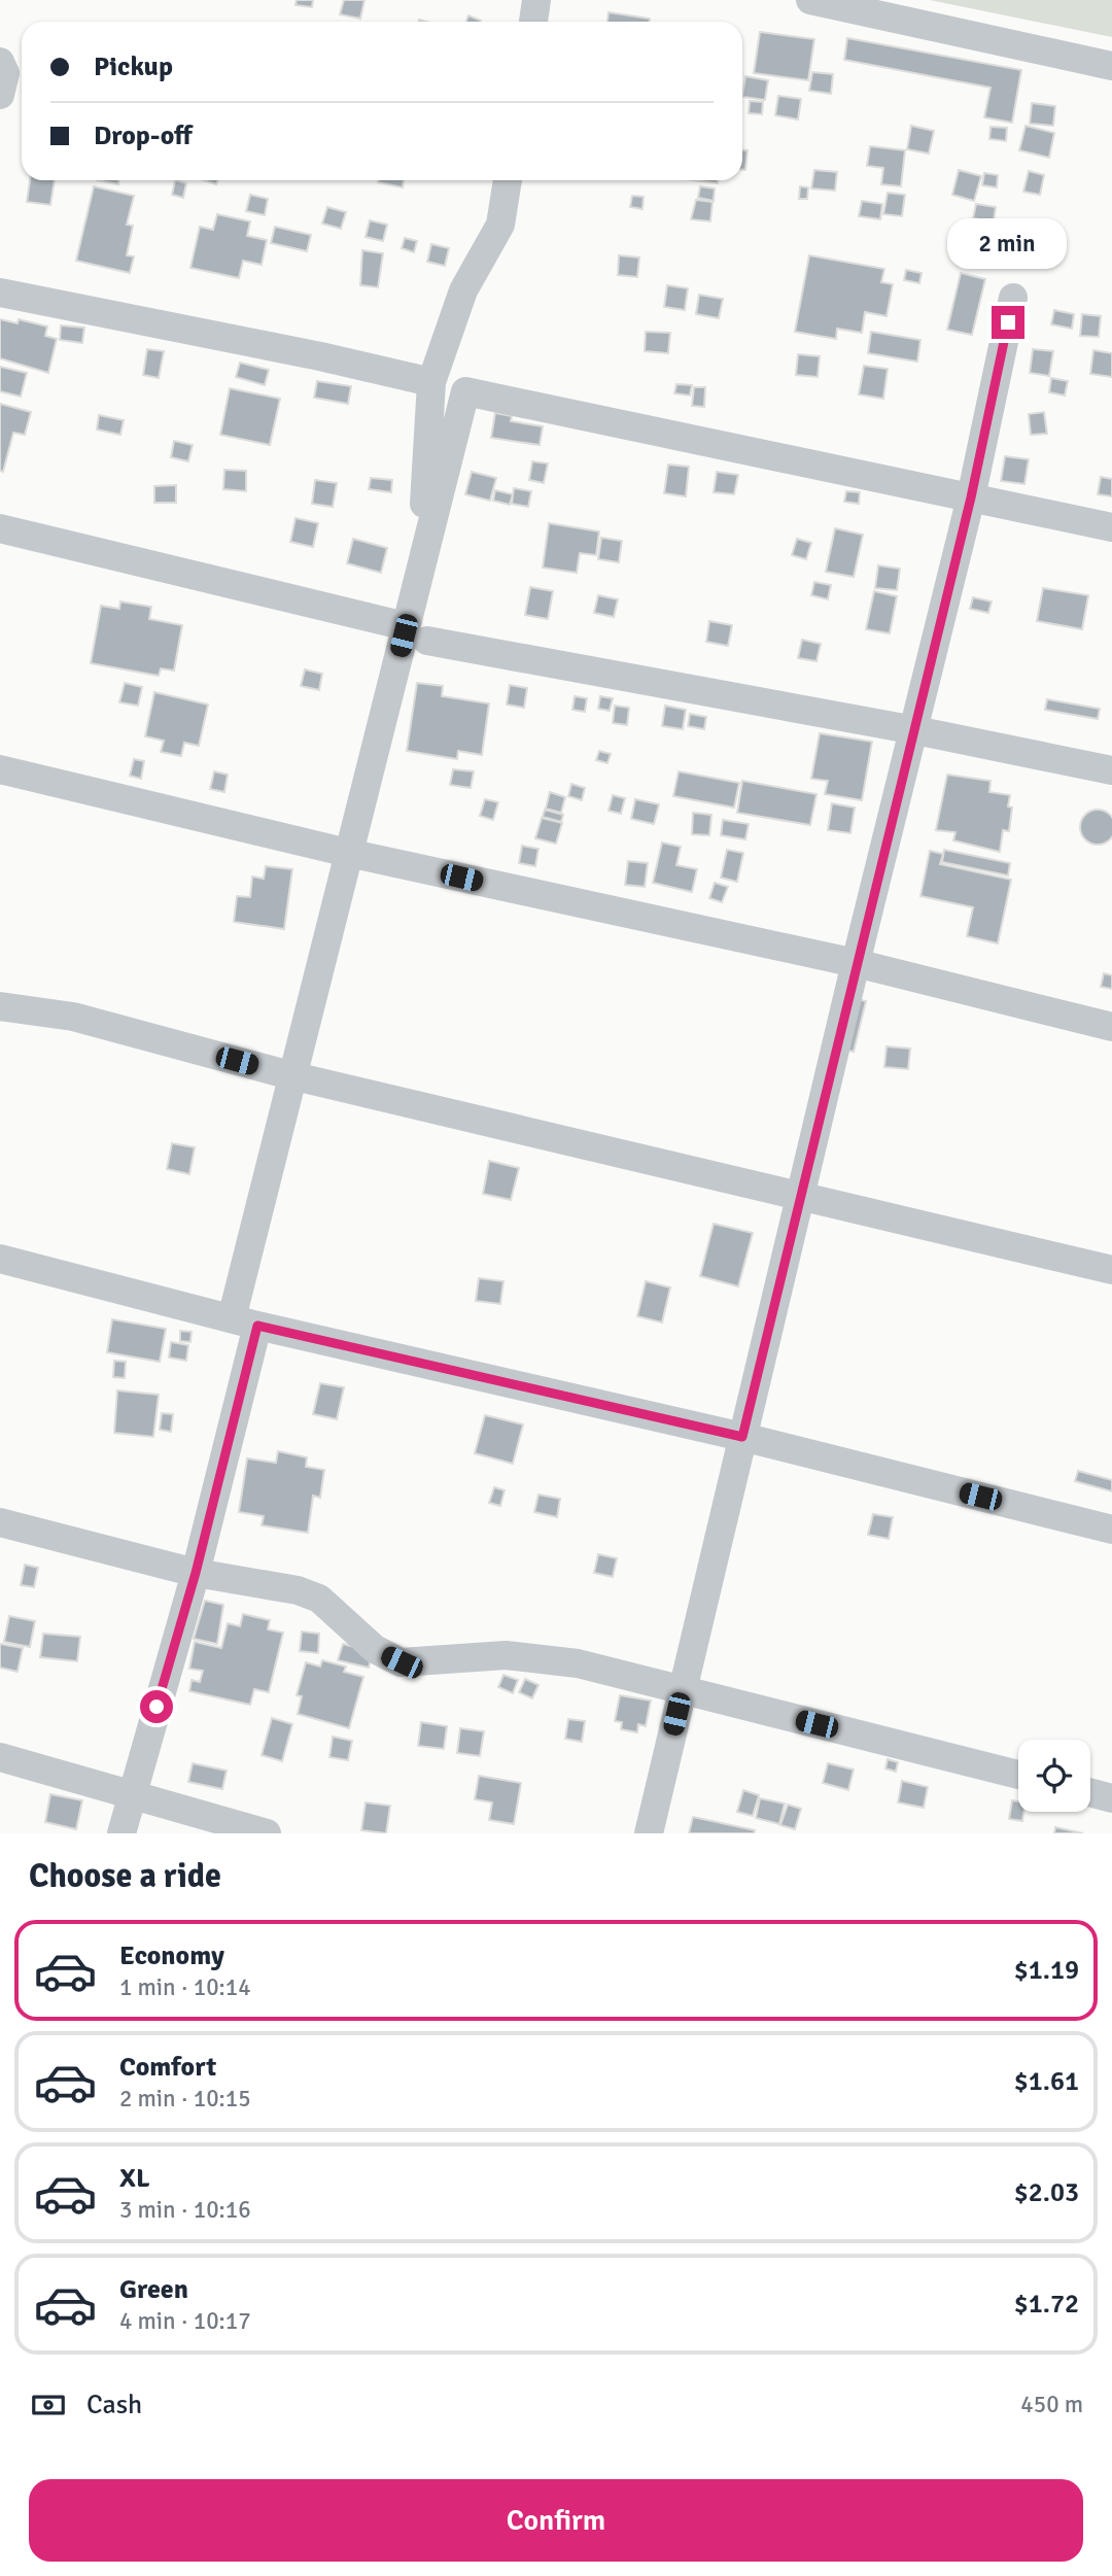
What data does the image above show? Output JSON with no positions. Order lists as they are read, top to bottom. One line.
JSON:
{"page":{"banner":["Pickup","Drop-off"],"bubble":"2 min","heading":"Choose a ride","list":[{"name":"Economy","note":"1 min · 10:14","value":"$1.19"},{"name":"Comfort","note":"2 min · 10:15","value":"$1.61"},{"name":"XL","note":"3 min · 10:16","value":"$2.03"},{"name":"Green","note":"4 min · 10:17","value":"$1.72"}],"pay":["Cash","450 m"],"buttons":"Confirm"}}
